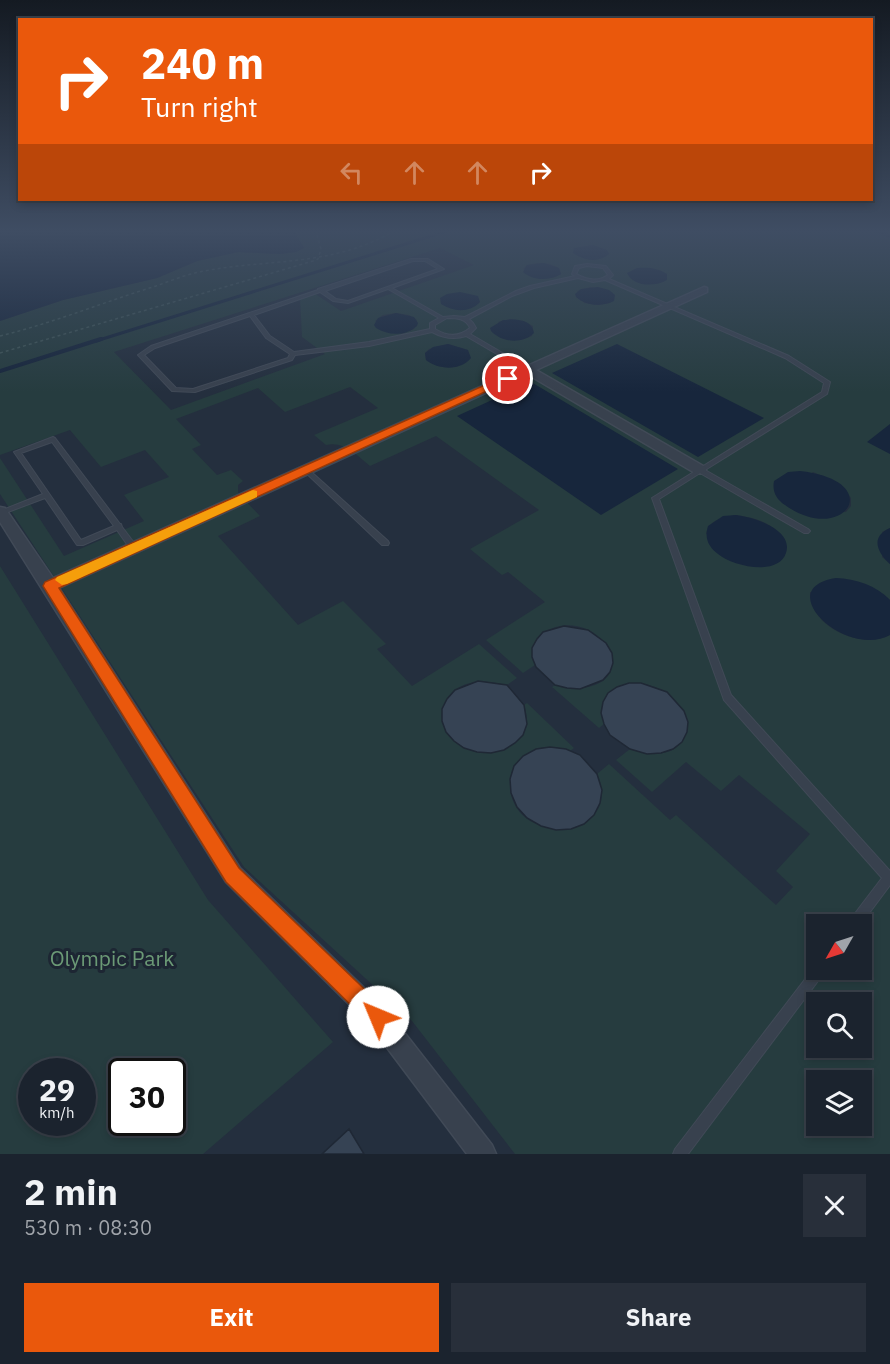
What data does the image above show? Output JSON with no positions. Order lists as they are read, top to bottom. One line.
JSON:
{"parks":["Olympic Park"],"north":"bottom left","page":{"turn":["240 m","Turn right"],"speed":"29 km/h","limit":"30","heading":["2 min","530 m · 08:30"],"buttons":["Exit","Share"]}}
